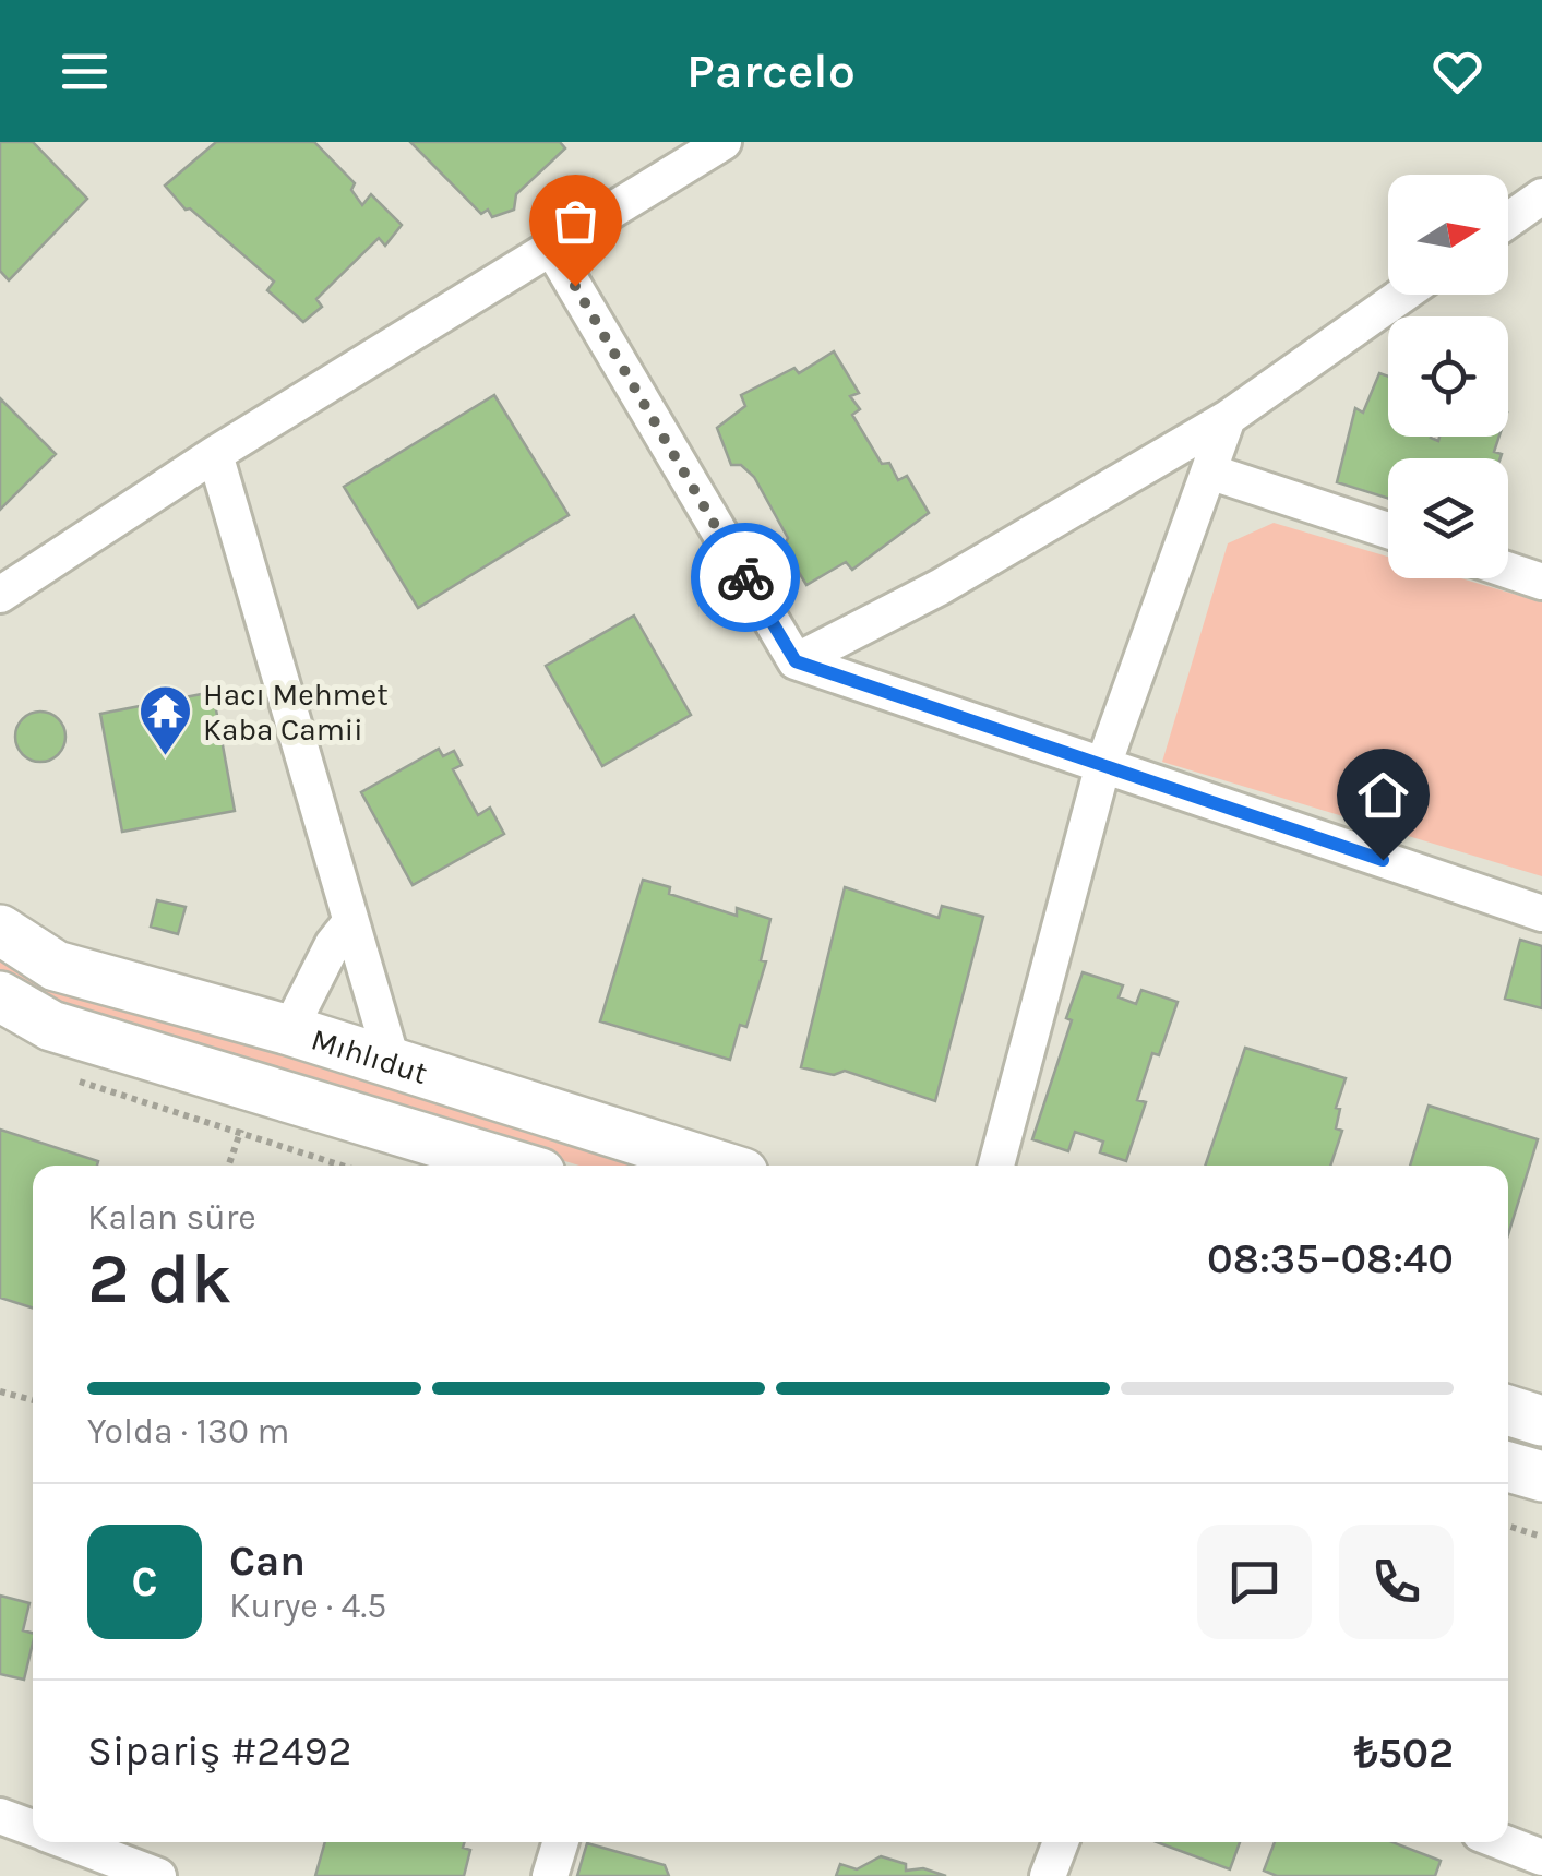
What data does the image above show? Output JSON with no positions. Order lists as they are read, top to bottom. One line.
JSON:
{"streets":{"main road":["Mıhlıdut"]},"places":{"temple":["Hacı Mehmet Kaba Camii"]},"north":"right","page":{"header":"Parcelo","heading":["2 dk","Kalan süre","08:35–08:40"],"panel":["Can","Kurye · 4.5","Sipariş #2492","₺502"],"bar":"Yolda · 130 m","round":"C"}}
